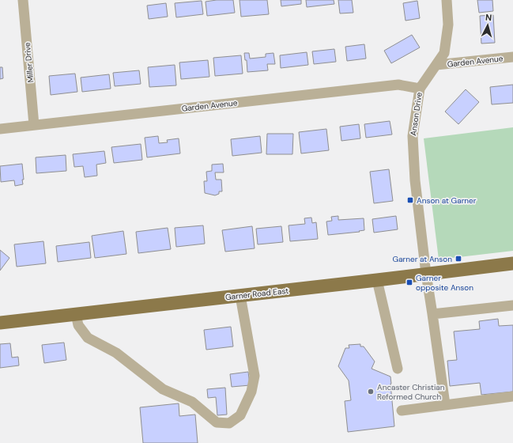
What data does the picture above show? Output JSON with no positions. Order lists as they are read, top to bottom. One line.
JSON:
{"streets":{"main road":["Garner Road East"],"street":["Garden Avenue","Miller Drive","Anson Drive"]},"crossings":[["Garden Avenue","Miller Drive"],["Garden Avenue","Anson Drive"],["Anson Drive","Garner Road East"]],"places":{"transit":["Anson at Garner","Garner at Anson","Garner opposite Anson"],"other":["Ancaster Christian Reformed Church"]},"north":"top"}
